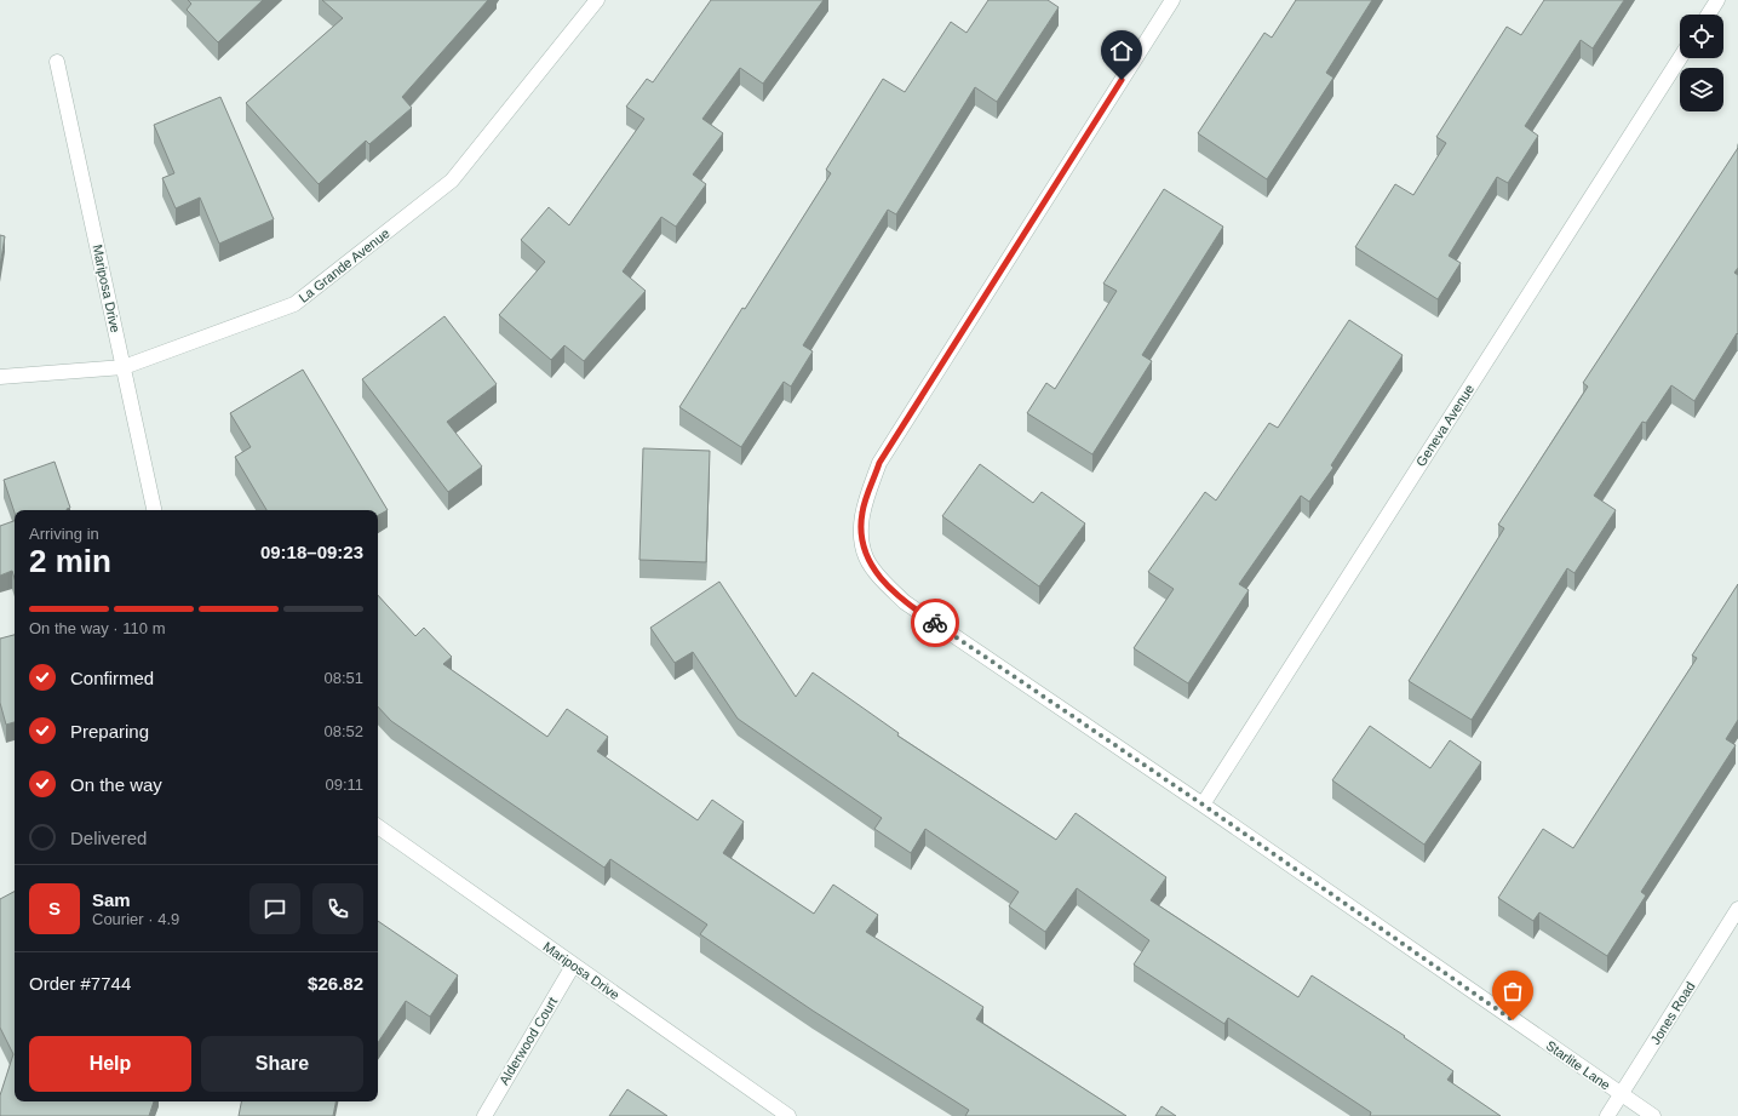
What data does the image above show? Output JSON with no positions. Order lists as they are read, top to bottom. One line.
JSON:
{"streets":{"street":["La Grande Avenue","Mariposa Drive","Geneva Avenue","Jones Road","Alderwood Court","Starlite Lane"]},"crossings":[["La Grande Avenue","Mariposa Drive"],["Mariposa Drive","Alderwood Court"],["Geneva Avenue","Starlite Lane"],["Jones Road","Starlite Lane"]],"page":{"heading":["2 min","Arriving in","09:18–09:23"],"panel":["Sam","Courier · 4.9","Order #7744","$26.82"],"bar":"On the way · 110 m","list":[["Confirmed","08:51"],["Preparing","08:52"],["On the way","09:11"],"Delivered"],"round":"S","buttons":["Help","Share"]}}
